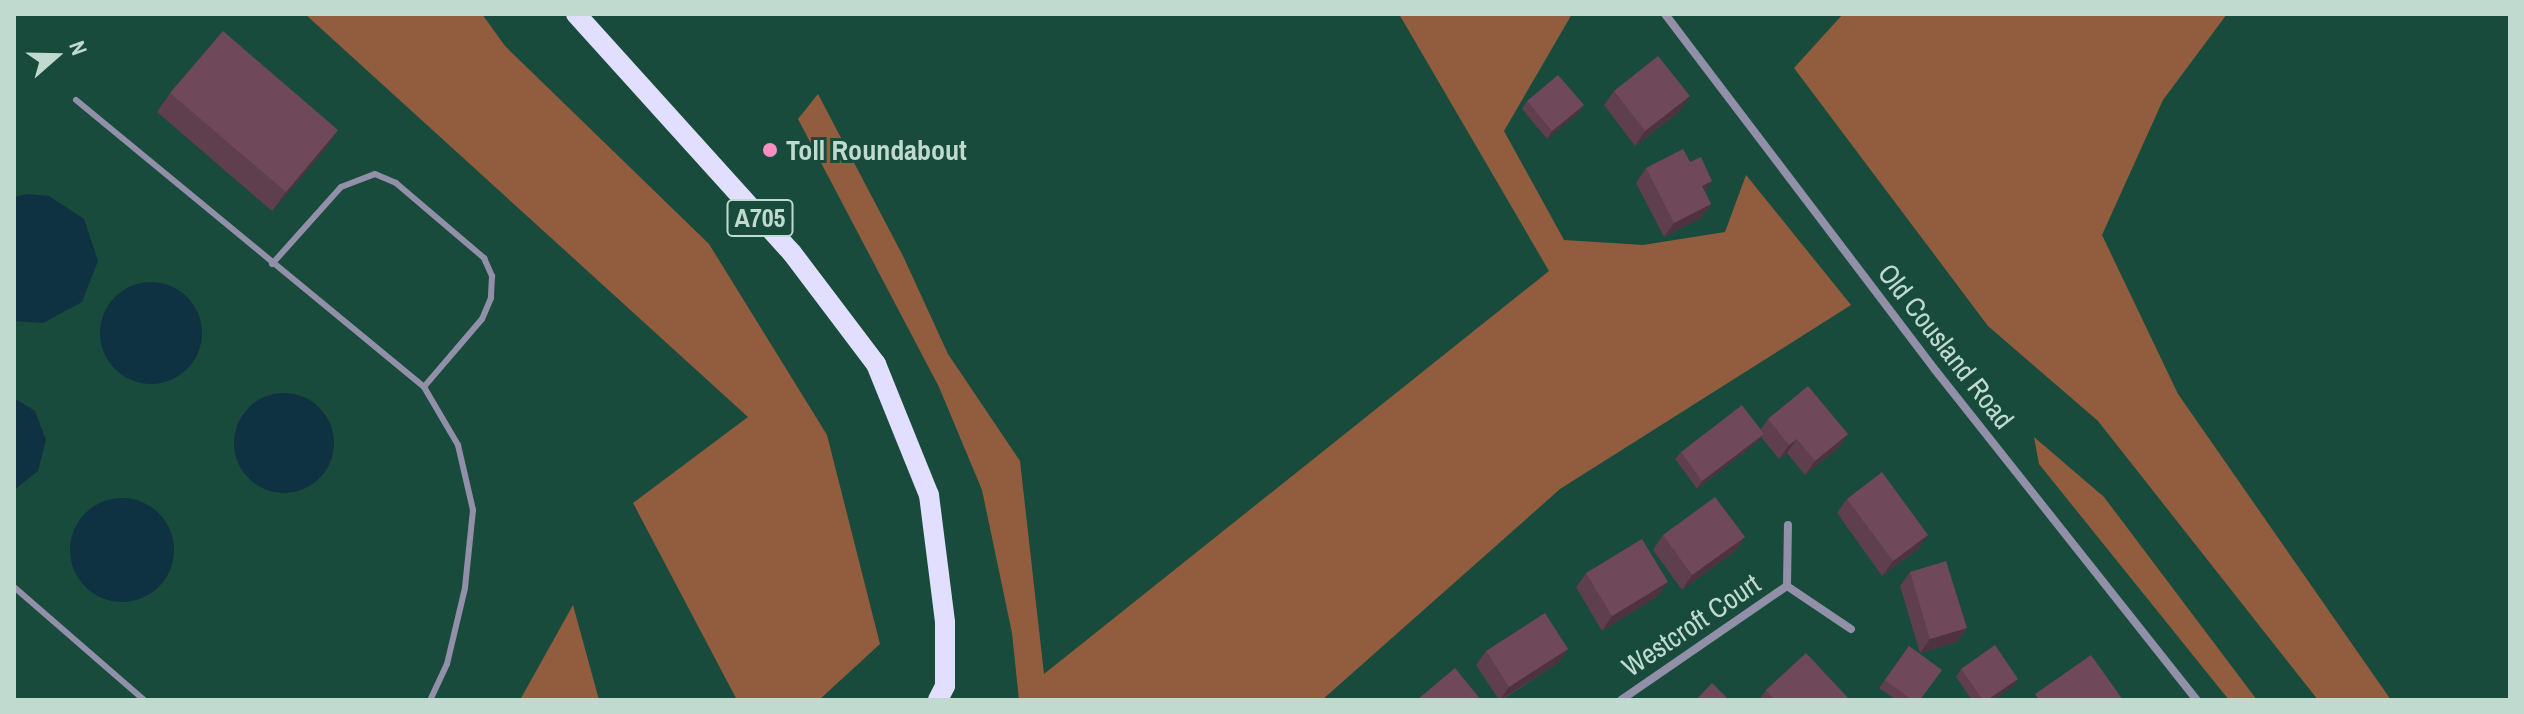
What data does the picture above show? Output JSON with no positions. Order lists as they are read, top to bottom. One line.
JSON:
{"streets":{"main road":["A705"],"street":["Old Cousland Road","Westcroft Court"]},"places":["Toll Roundabout"],"north":"right"}
